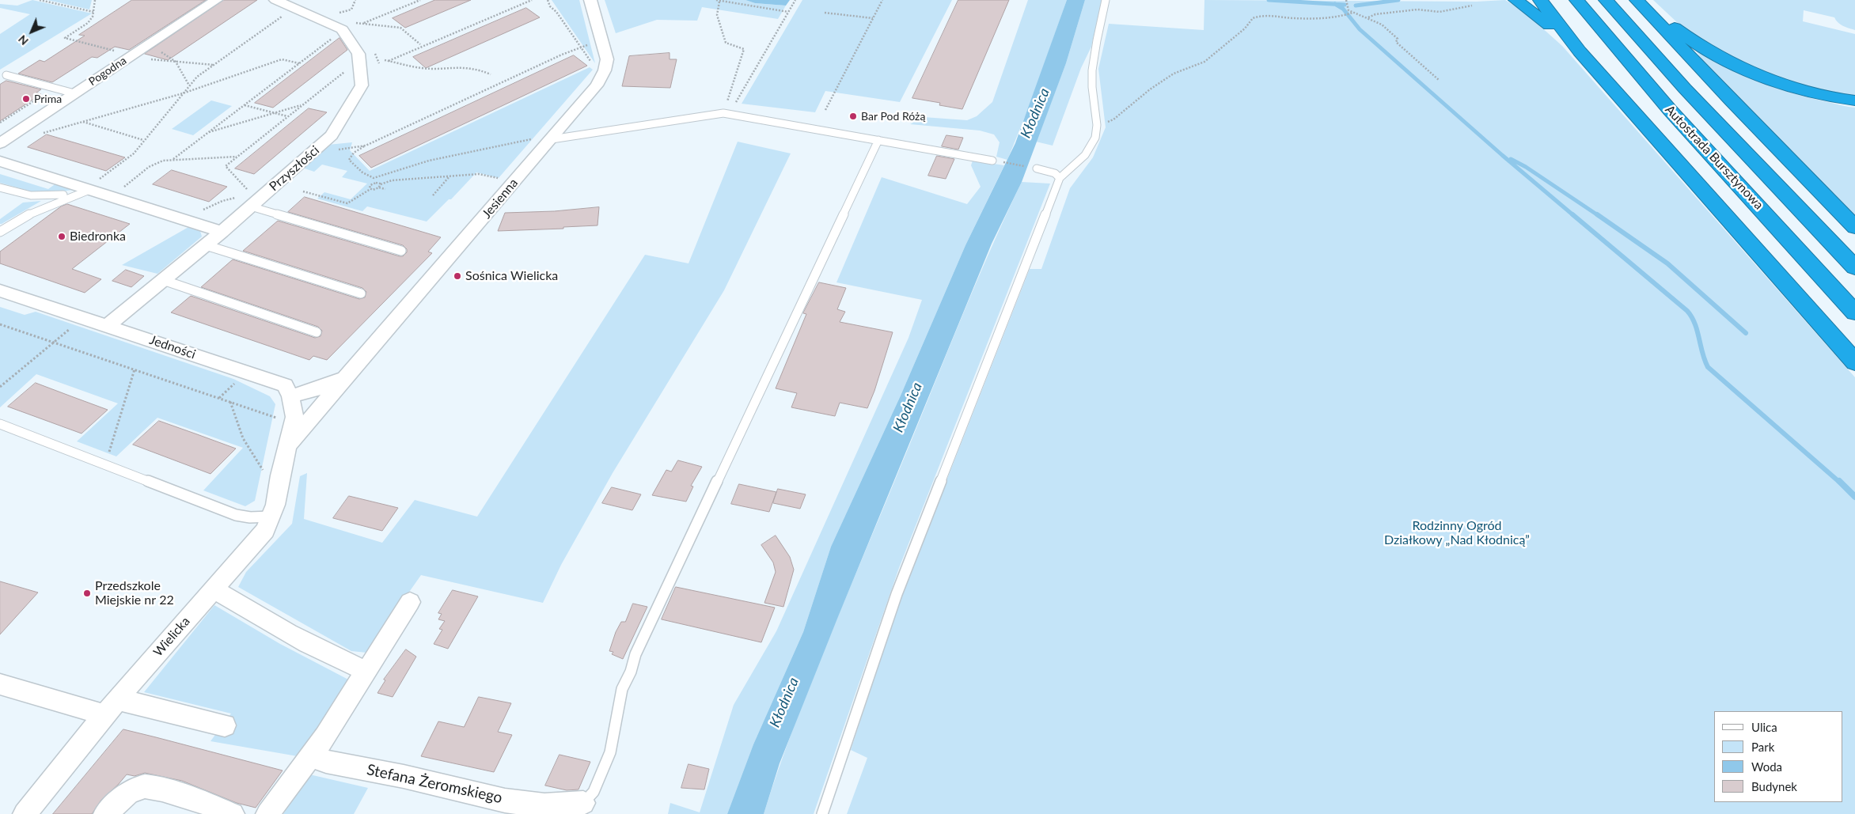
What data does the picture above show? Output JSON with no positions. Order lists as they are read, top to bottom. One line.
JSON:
{"streets":{"highway":["Autostrada Bursztynowa"],"street":["Pogodna","Przyszłości","Jesienna","Jedności","Wielicka","Stefana Żeromskiego"]},"crossings":[["Przyszłości","Jedności"],["Jesienna","Jedności"],["Jesienna","Wielicka"]],"water":["Kłodnica"],"parks":["Rodzinny Ogród Działkowy „Nad Kłodnicą”"],"places":["Prima","Bar Pod Różą","Biedronka","Sośnica Wielicka","Przedszkole Miejskie nr 22"],"legend":["Ulica","Park","Woda","Budynek"],"north":"bottom left"}
